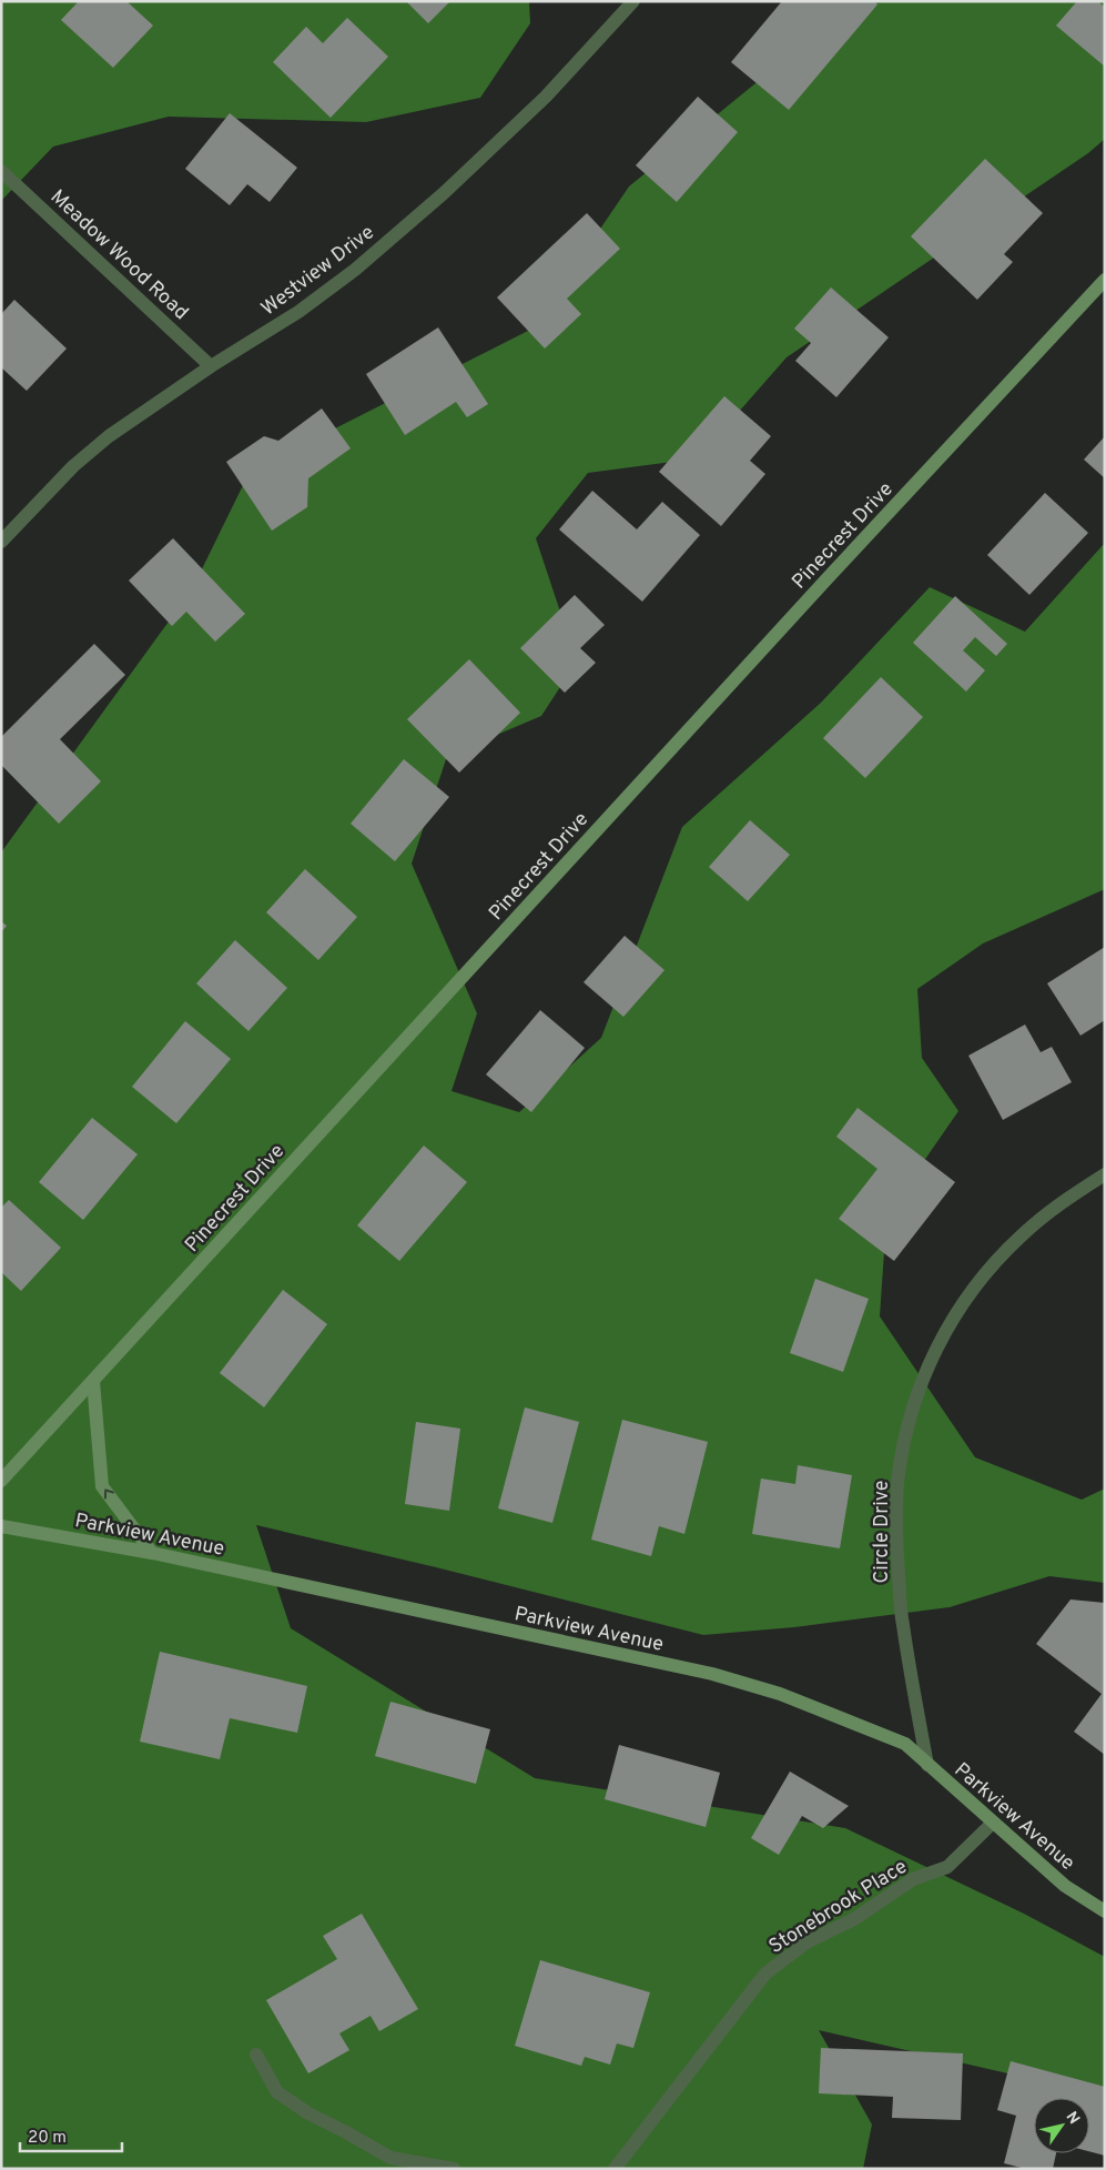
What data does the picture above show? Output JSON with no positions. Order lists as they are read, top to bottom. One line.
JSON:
{"streets":{"street":["Meadow Wood Road","Westview Drive","Pinecrest Drive","Circle Drive","Parkview Avenue","Stonebrook Place"]},"crossings":[["Meadow Wood Road","Westview Drive"],["Circle Drive","Parkview Avenue"],["Parkview Avenue","Stonebrook Place"]],"scale_bar":"20 m","north":"top right"}
